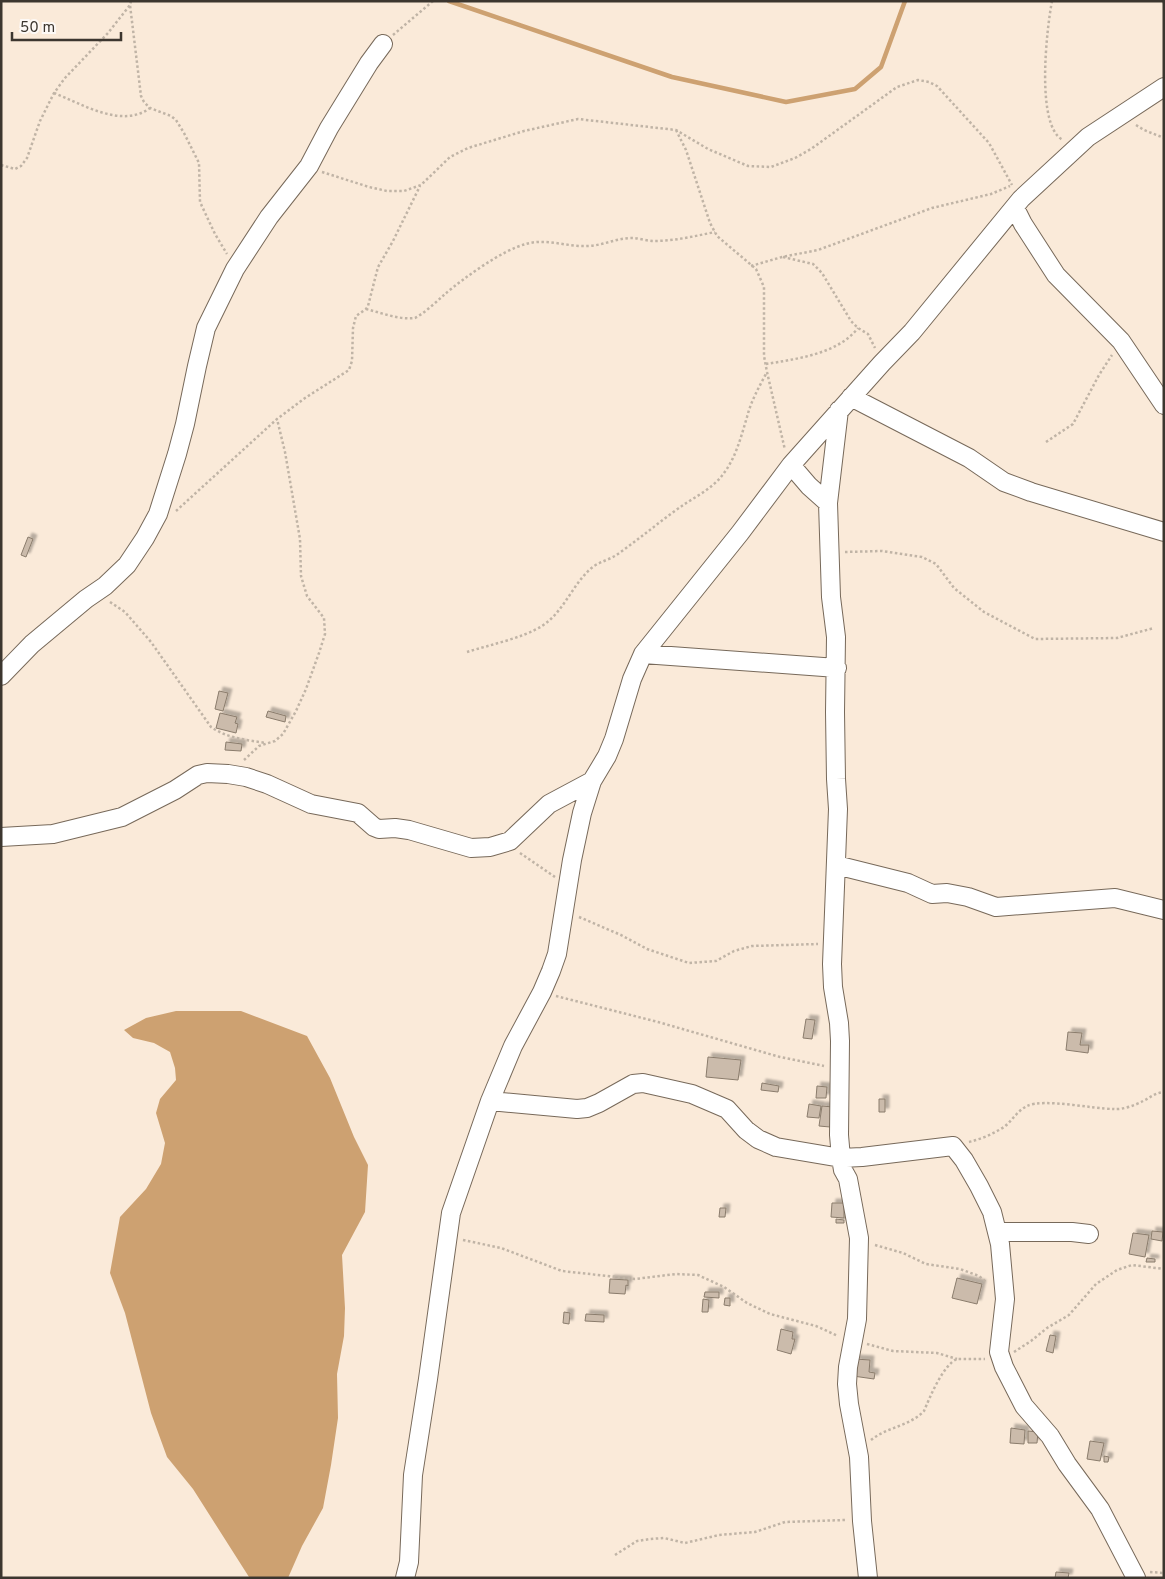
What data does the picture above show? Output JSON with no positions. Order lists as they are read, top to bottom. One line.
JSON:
{"scale_bar":"50 m"}
